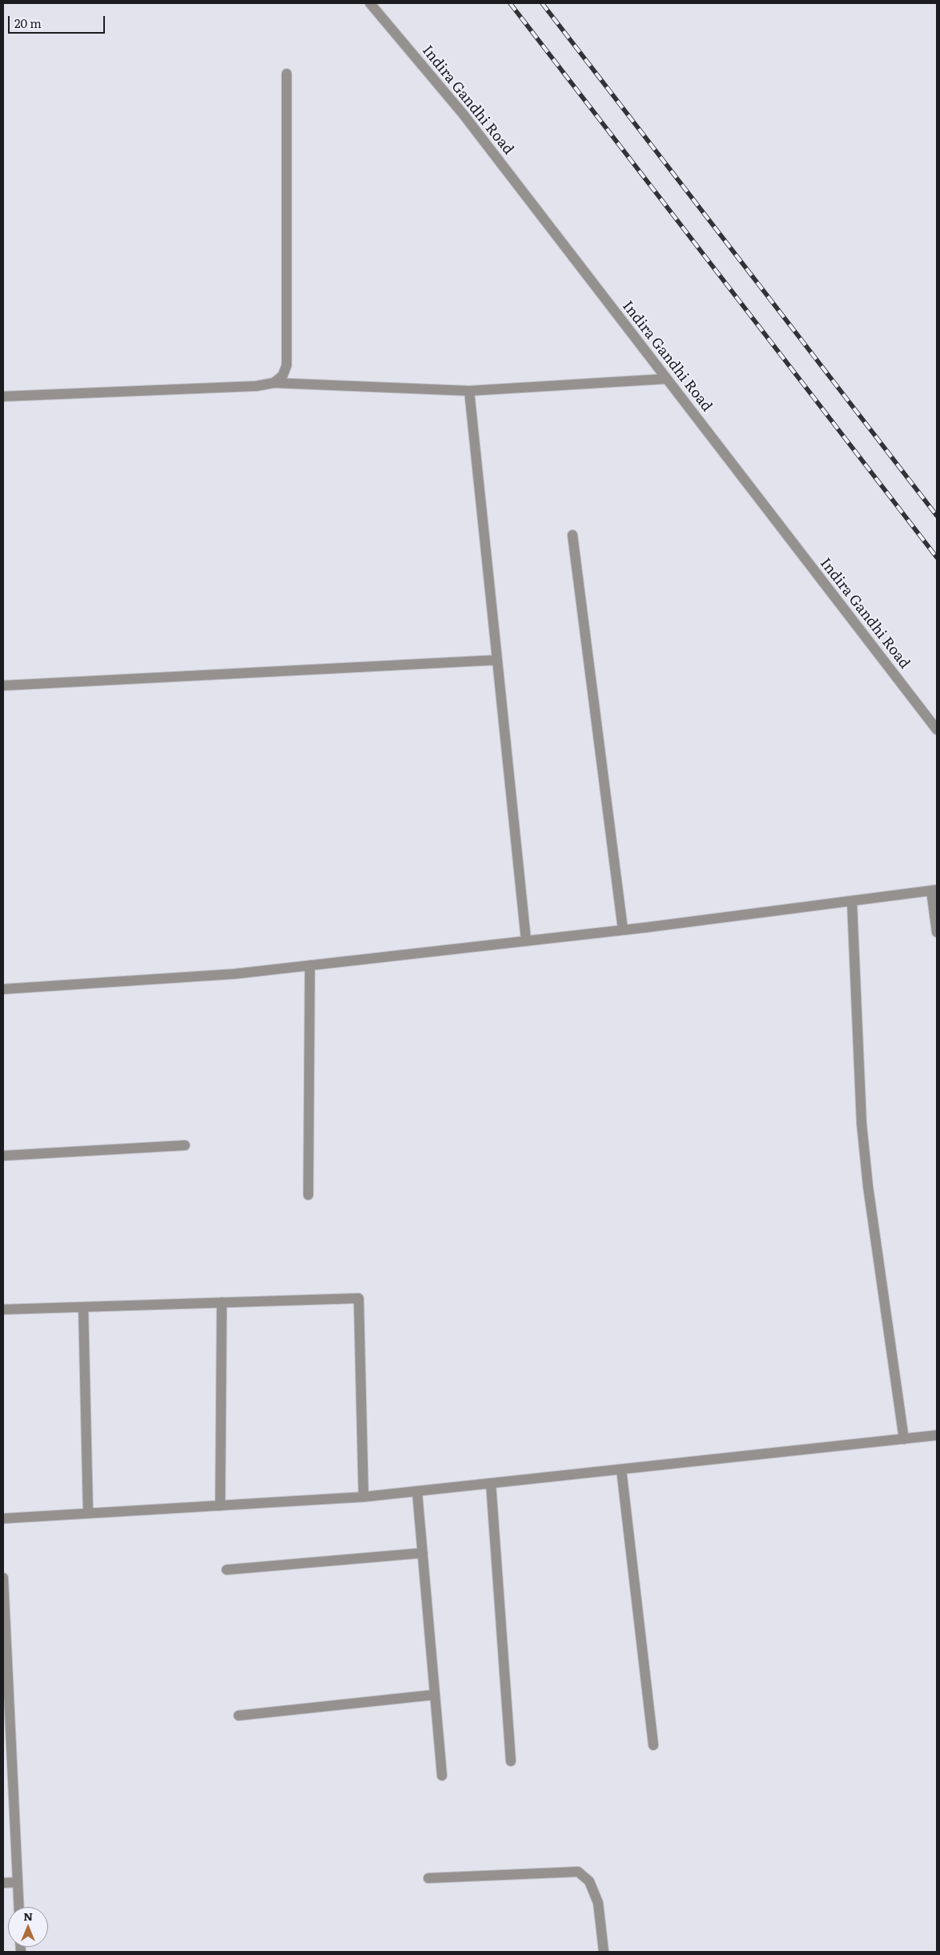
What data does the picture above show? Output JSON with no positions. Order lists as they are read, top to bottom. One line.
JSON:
{"streets":{"street":["Indira Gandhi Road"]},"scale_bar":"20 m","north":"top"}
